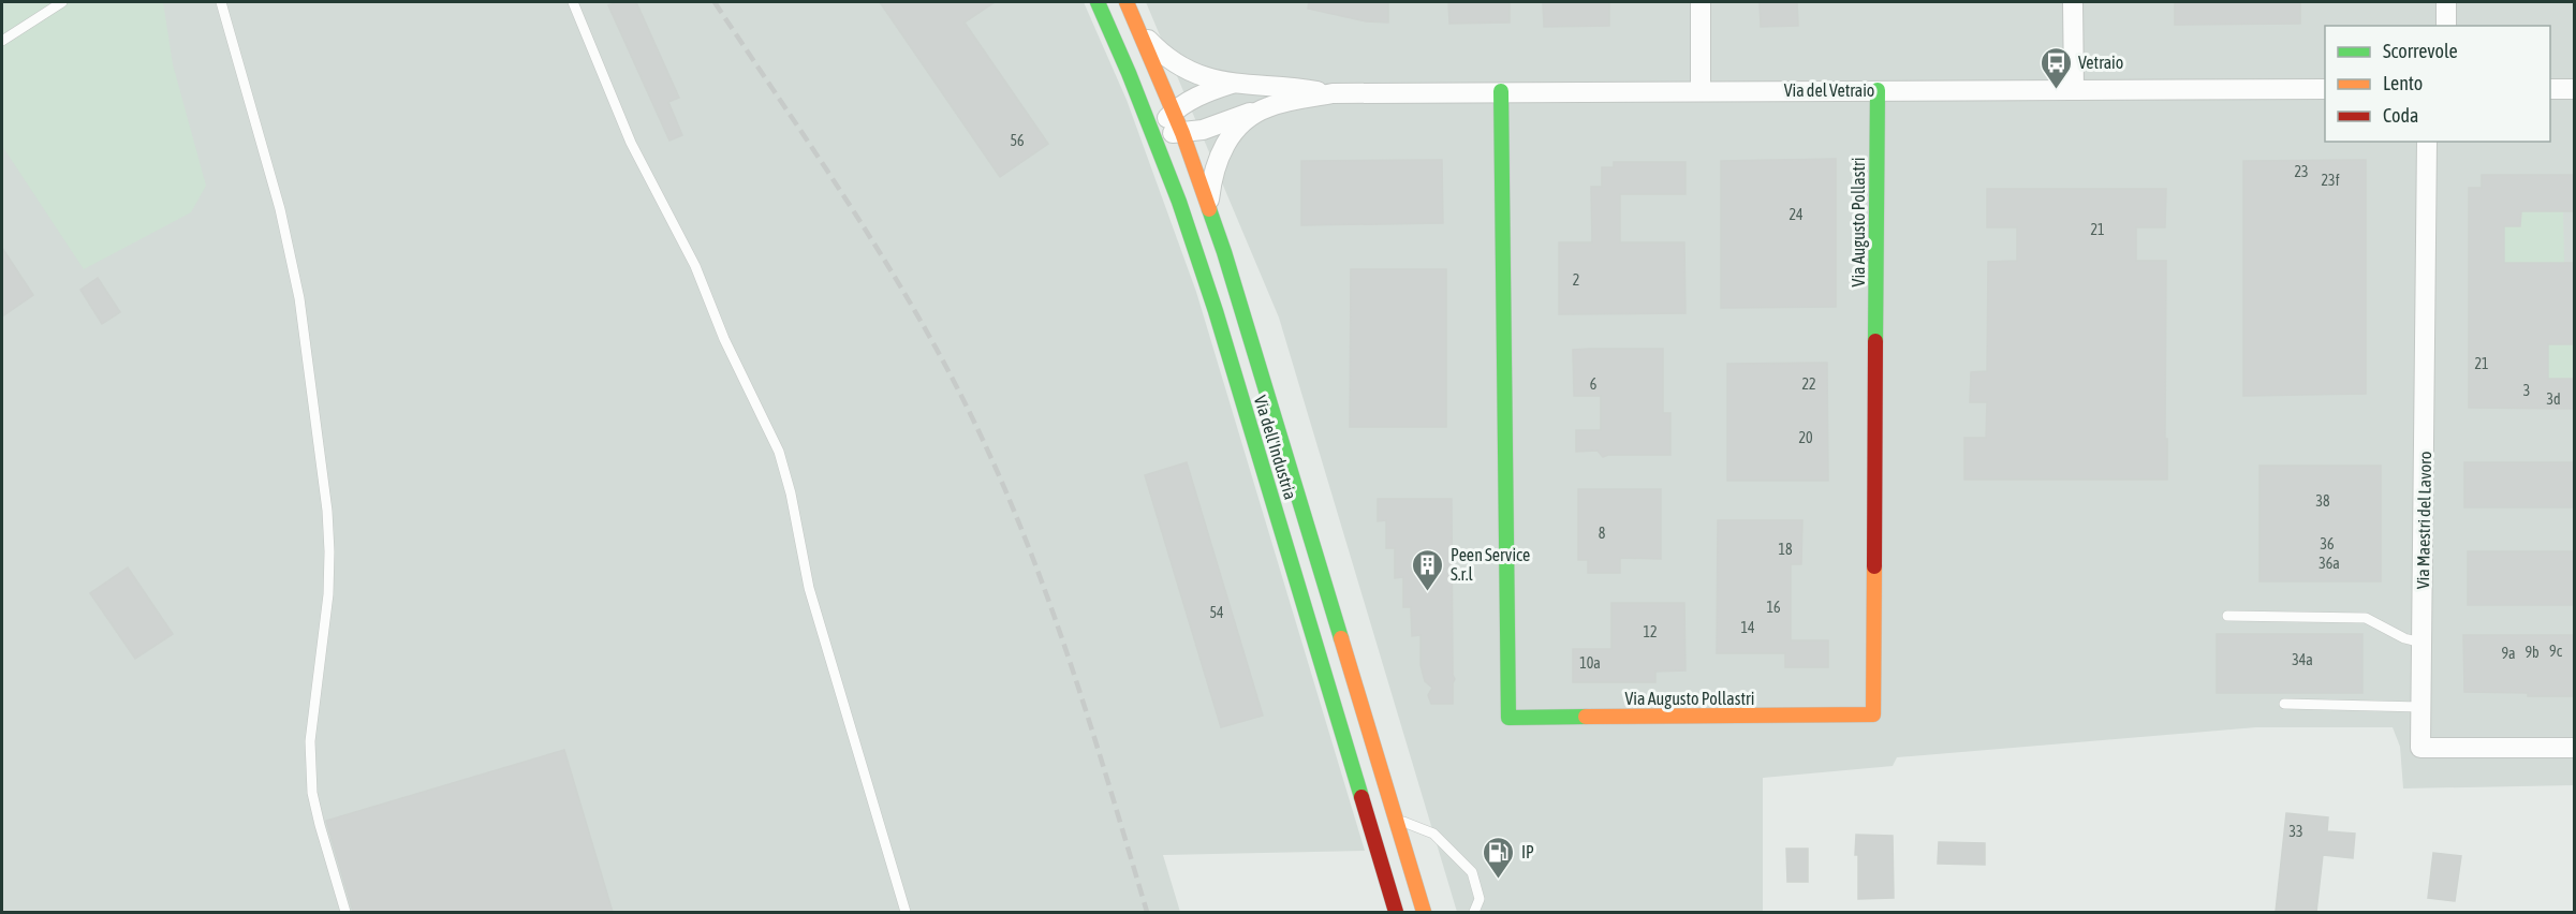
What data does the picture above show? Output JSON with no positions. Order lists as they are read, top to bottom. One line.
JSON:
{"streets":{"main road":["Via Augusto Pollastri","Via dell'Industria"],"street":["Via del Vetraio","Via Maestri del Lavoro"]},"crossings":[["Via del Vetraio","Via Augusto Pollastri"],["Via del Vetraio","Via dell'Industria"]],"places":{"bus stop":["Vetraio"],"building":["Peen Service S.r.l"],"fuel station":["IP"]},"house_numbers":["56","23","23f","24","21","2","21","6","22","3","3d","20","38","8","36","18","36a","16","54","14","12","9c","9b","9a","34a","10a","33"],"legend":["Scorrevole","Lento","Coda"]}
